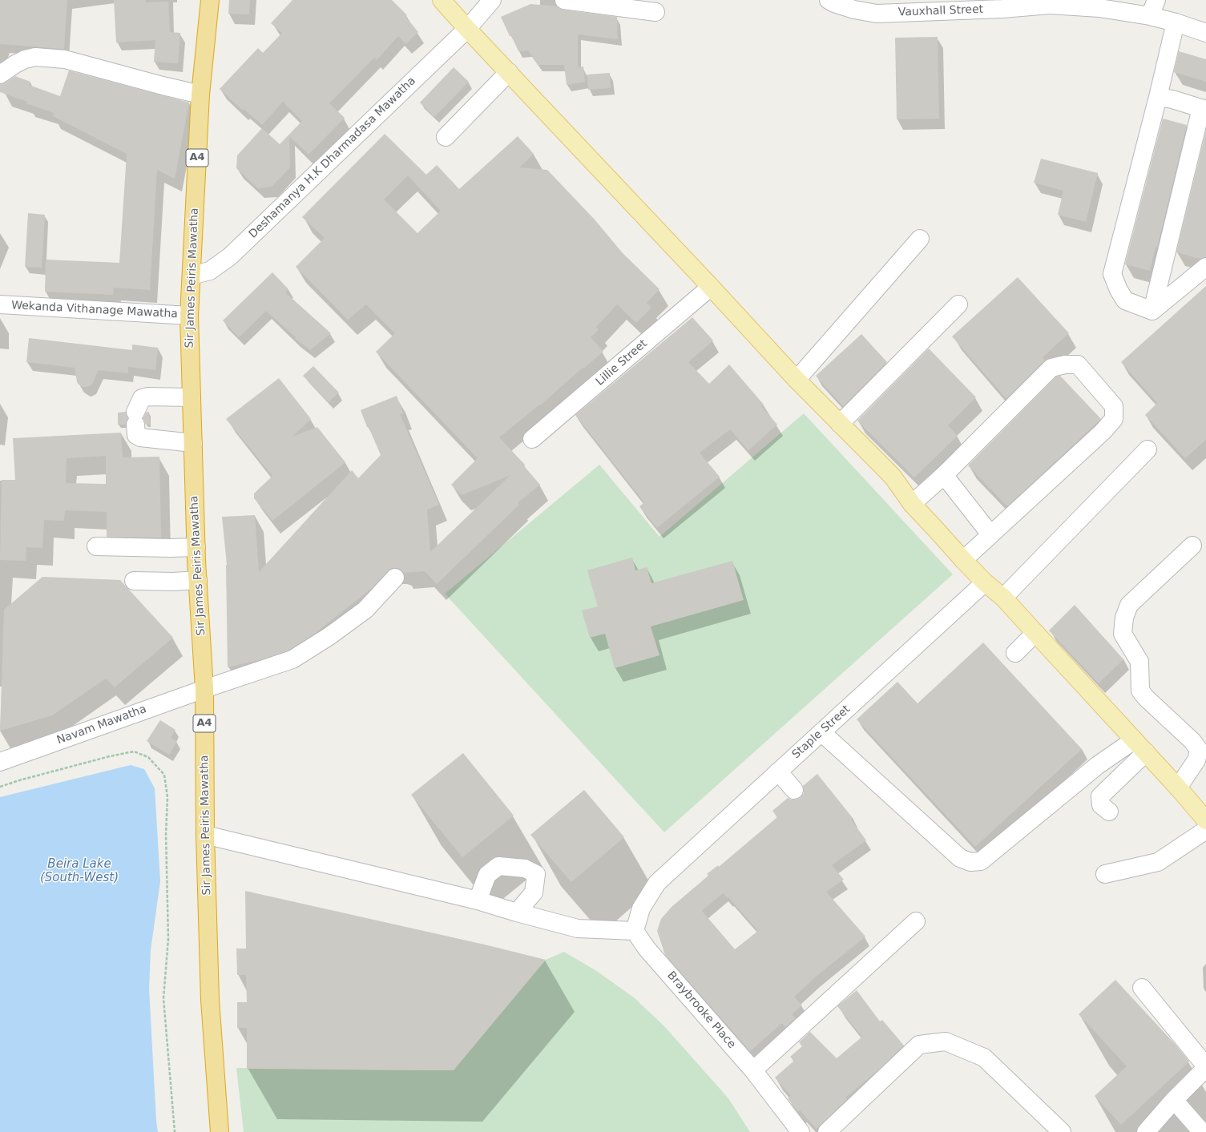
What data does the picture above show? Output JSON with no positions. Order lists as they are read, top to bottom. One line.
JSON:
{"streets":{"highway":["A4","Sir James Peiris Mawatha"],"street":["Vauxhall Street","Deshamanya H.K Dharmadasa Mawatha","Wekanda Vithanage Mawatha","Lillie Street","Navam Mawatha","Staple Street","Braybrooke Place"]},"crossings":[["Deshamanya H.K Dharmadasa Mawatha","Sir James Peiris Mawatha"],["Sir James Peiris Mawatha","Wekanda Vithanage Mawatha"],["Sir James Peiris Mawatha","Navam Mawatha"],["Staple Street","Braybrooke Place"]],"water":["Beira Lake (South-West)"]}
